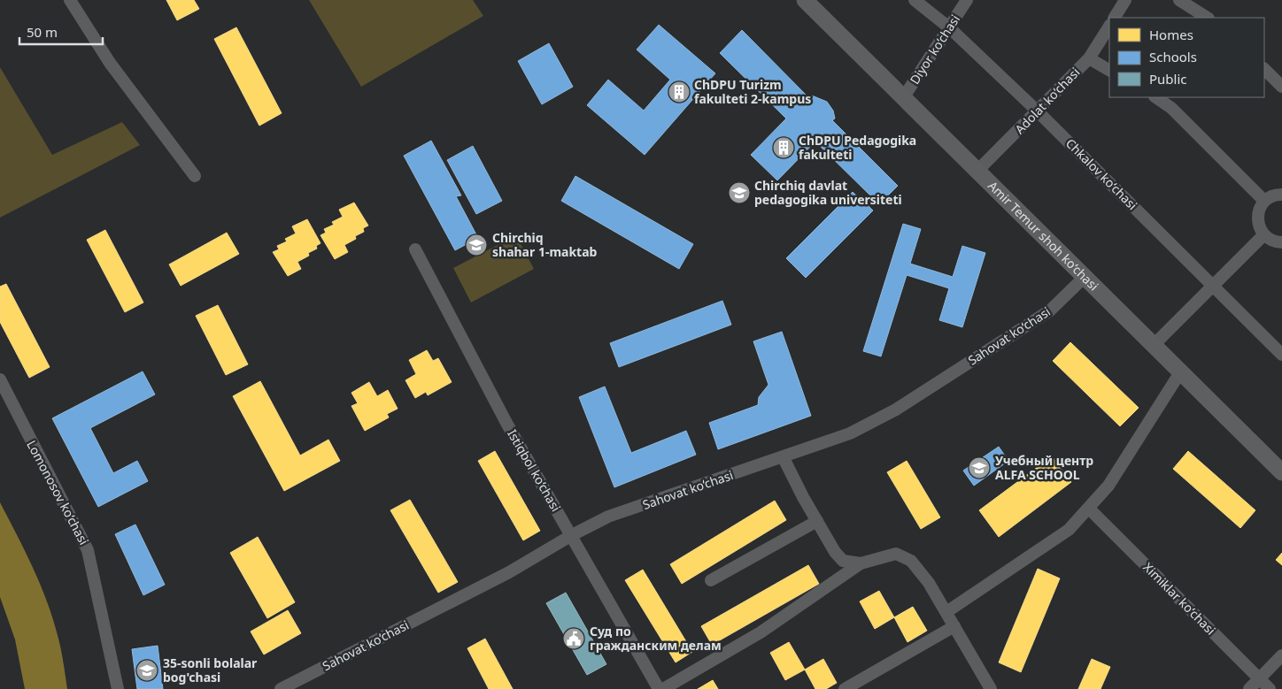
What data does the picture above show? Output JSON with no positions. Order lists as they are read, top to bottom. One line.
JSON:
{"streets":{"main road":["Amir Temur shoh ko‘chasi"],"street":["Diyor ko‘chasi","Adolat ko‘chasi","Chkalov ko‘chasi","Sahovat ko‘chasi","Istiqbol ko‘chasi","Lomonosov ko‘chasi","Ximiklar ko‘chasi"]},"crossings":[["Diyor ko‘chasi","Chkalov ko‘chasi"],["Diyor ko‘chasi","Amir Temur shoh ko‘chasi"],["Adolat ko‘chasi","Chkalov ko‘chasi"],["Adolat ko‘chasi","Amir Temur shoh ko‘chasi"],["Amir Temur shoh ko‘chasi","Sahovat ko‘chasi"],["Sahovat ko‘chasi","Istiqbol ko‘chasi"]],"places":{"building":["ChDPU Turizm fakulteti 2-kampus","ChDPU Pedagogika fakulteti"],"school or university":["Chirchiq davlat pedagogika universiteti","Chirchiq shahar 1-maktab","Учебный центр ALFA SCHOOL","35-sonli bolalar bog'chasi"],"public building":["Суд по гражданским делам"]},"legend":["Homes","Schools","Public"],"scale_bar":"50 m"}
